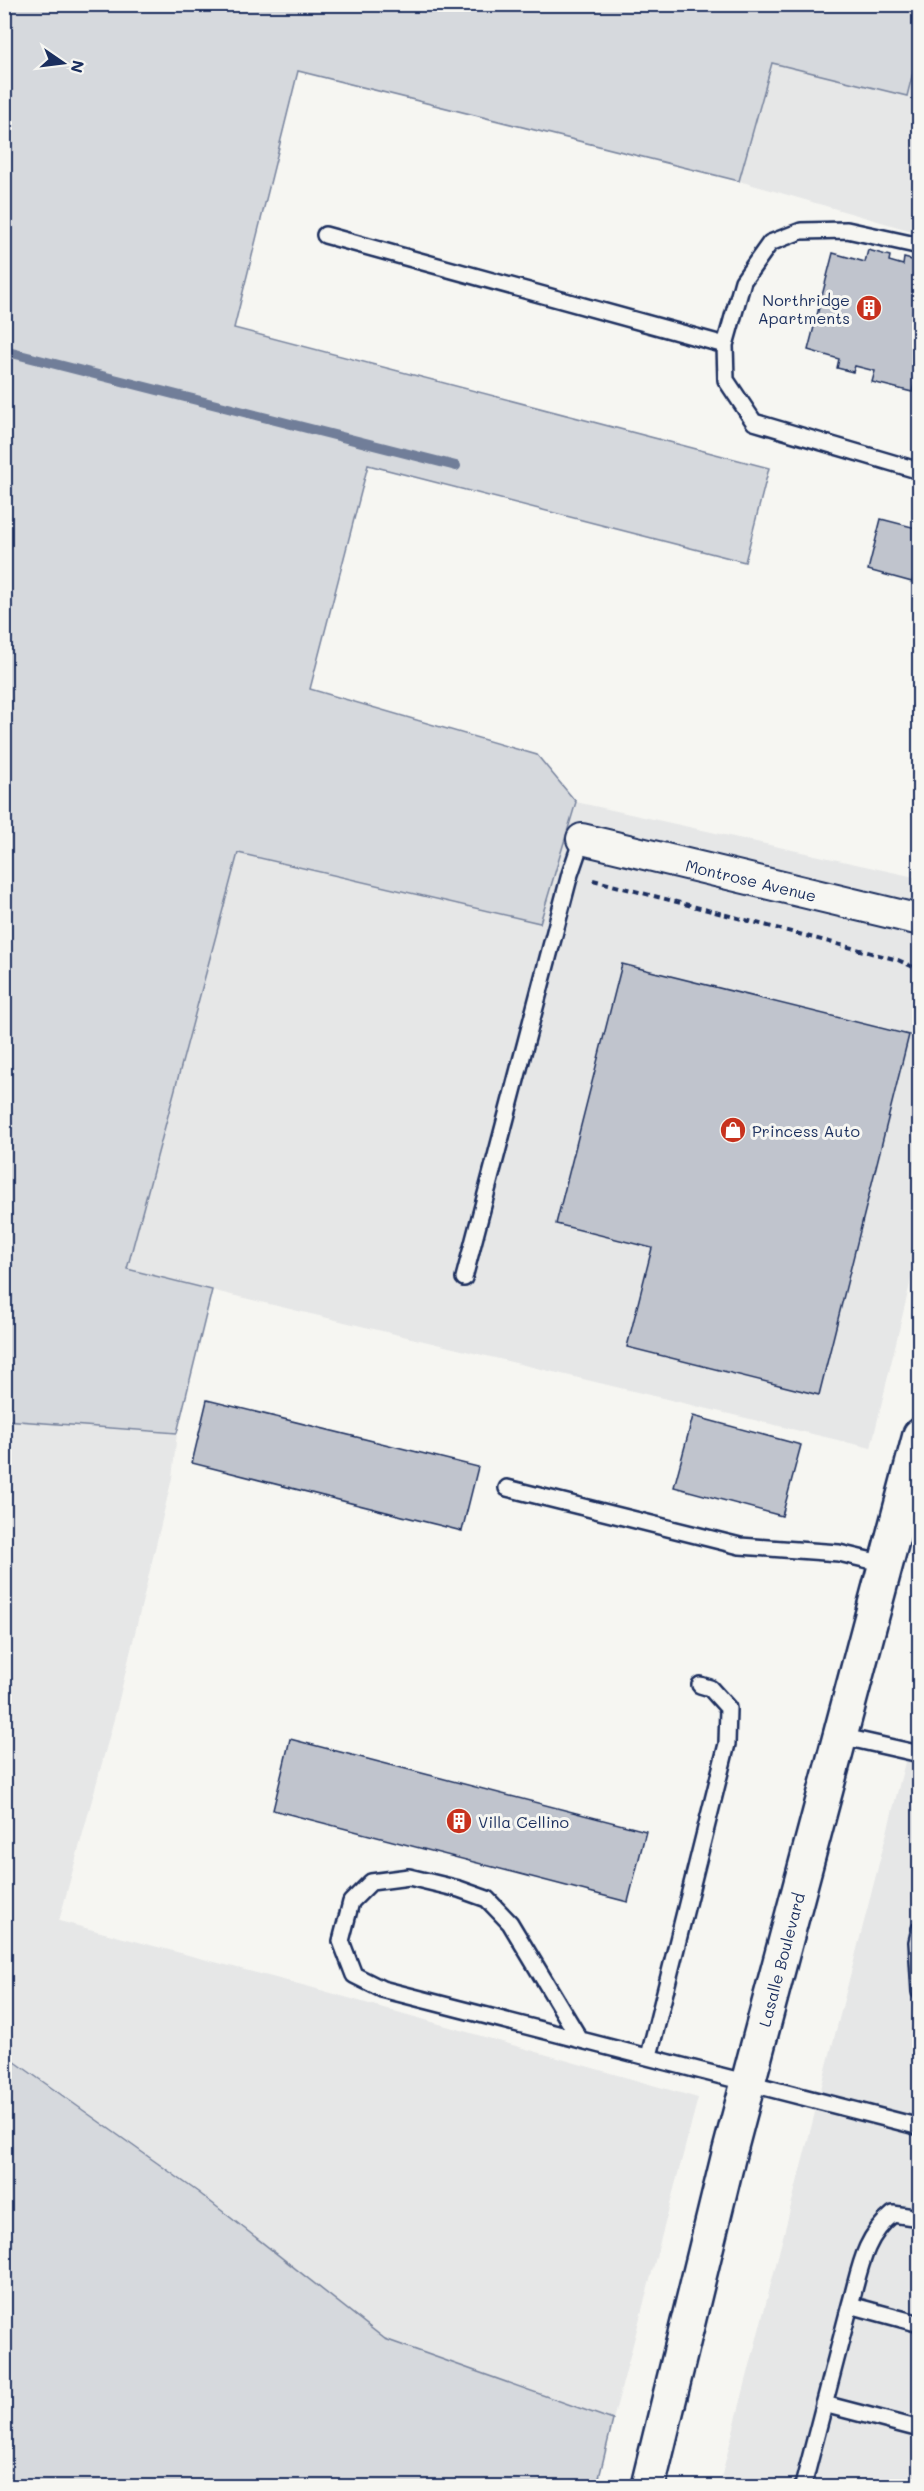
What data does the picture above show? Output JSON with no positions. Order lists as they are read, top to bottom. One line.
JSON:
{"streets":{"main road":["Lasalle Boulevard"],"street":["Montrose Avenue"]},"places":{"building":["Northridge Apartments","Villa Cellino"],"shop":["Princess Auto"]},"north":"right"}
